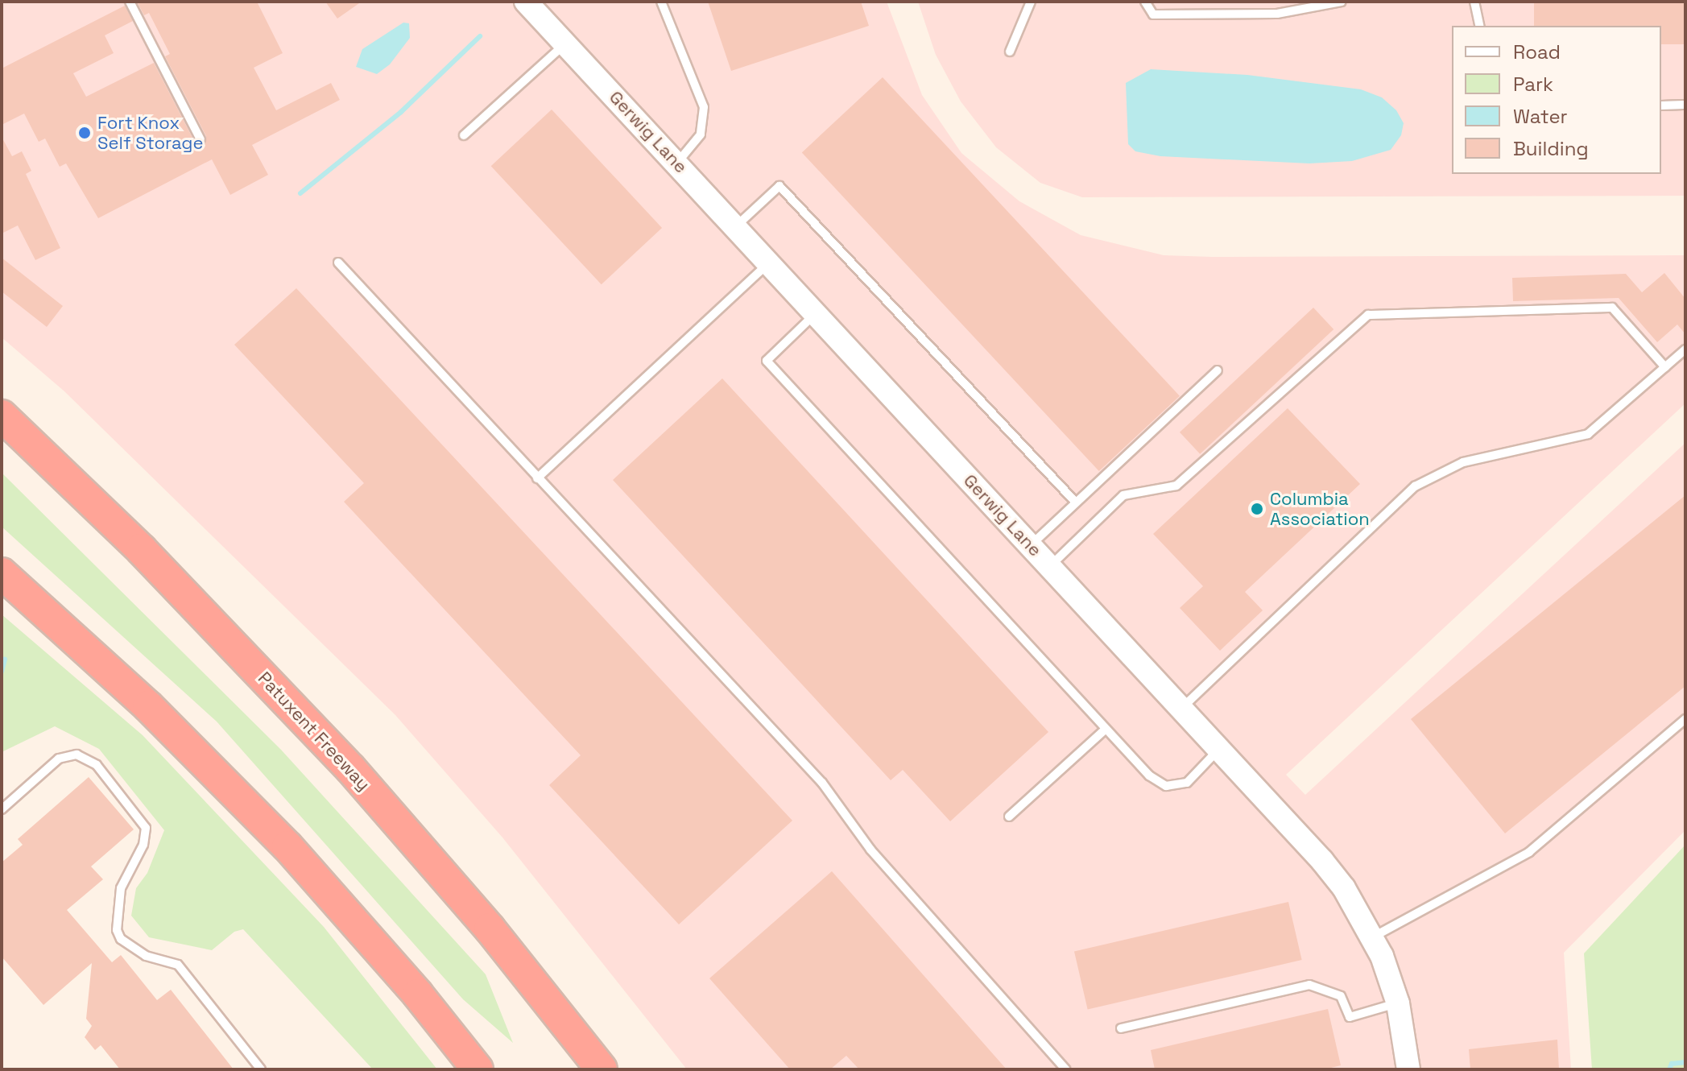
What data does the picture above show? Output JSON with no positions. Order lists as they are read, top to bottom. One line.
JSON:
{"streets":{"highway":["Patuxent Freeway"],"street":["Gerwig Lane"]},"places":["Fort Knox Self Storage","Columbia Association"],"legend":["Road","Park","Water","Building"]}
